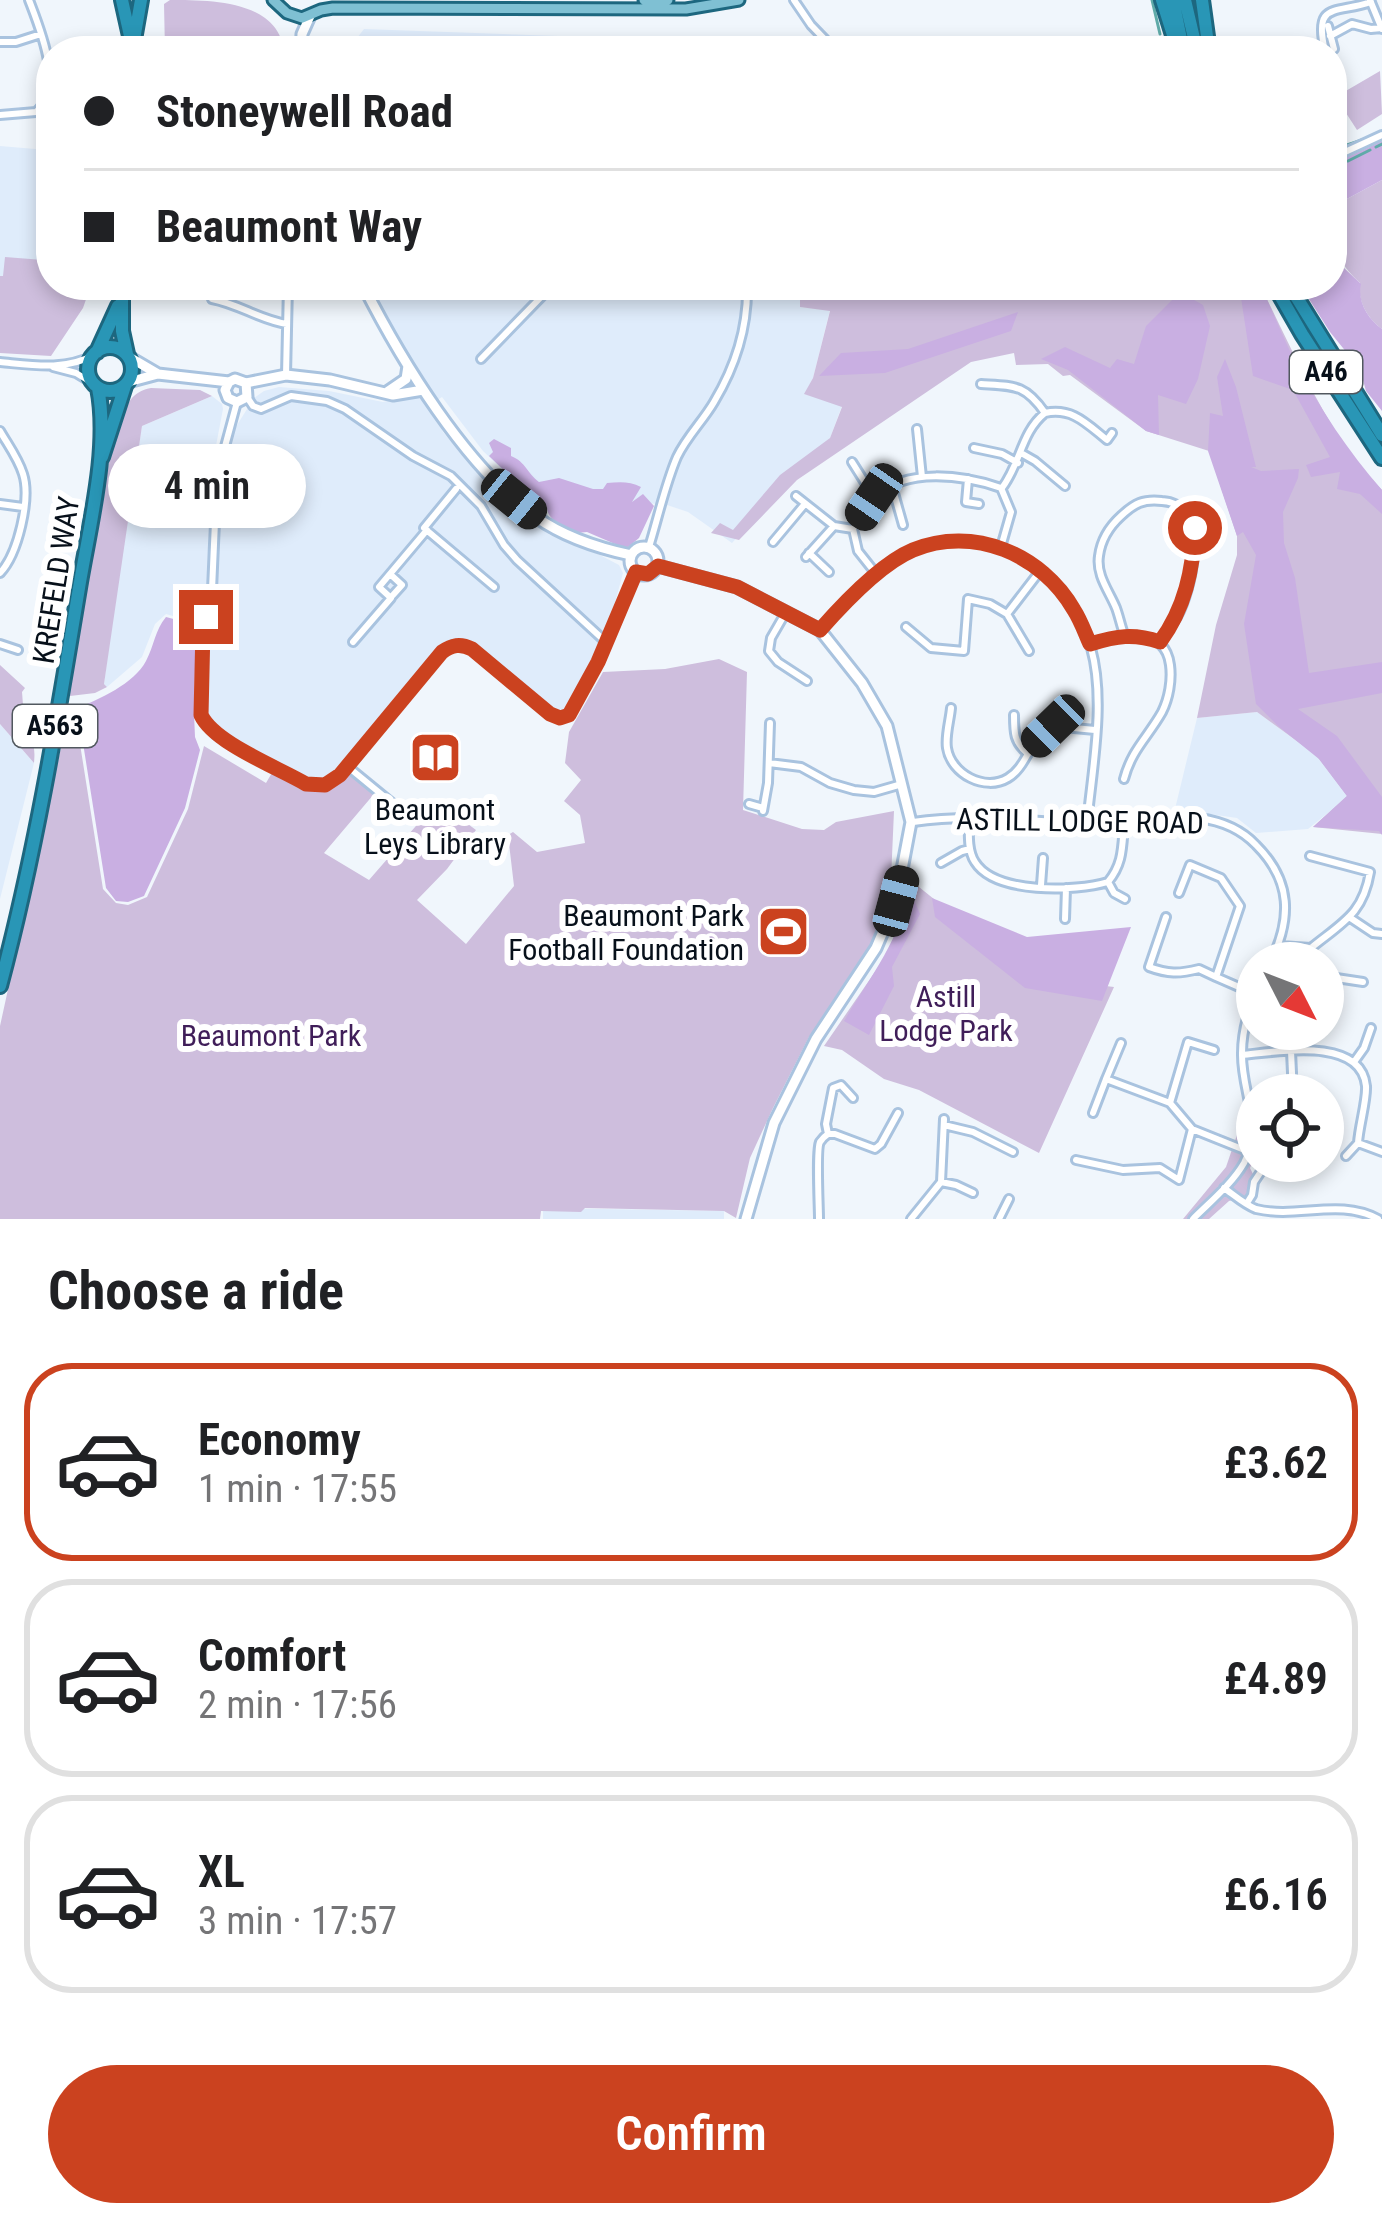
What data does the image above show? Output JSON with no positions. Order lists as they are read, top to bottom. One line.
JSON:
{"streets":{"highway":["A46","KREFELD WAY","A563"],"street":["ASTILL LODGE ROAD"]},"parks":["Astill Lodge Park","Beaumont Park"],"places":{"library":["Beaumont Leys Library"],"sports":["Beaumont Park Football Foundation"]},"north":"bottom right","page":{"banner":["Stoneywell Road","Beaumont Way"],"bubble":"4 min","heading":"Choose a ride","list":[{"name":"Economy","note":"1 min · 17:55","value":"£3.62"},{"name":"Comfort","note":"2 min · 17:56","value":"£4.89"},{"name":"XL","note":"3 min · 17:57","value":"£6.16"}],"buttons":"Confirm"}}
